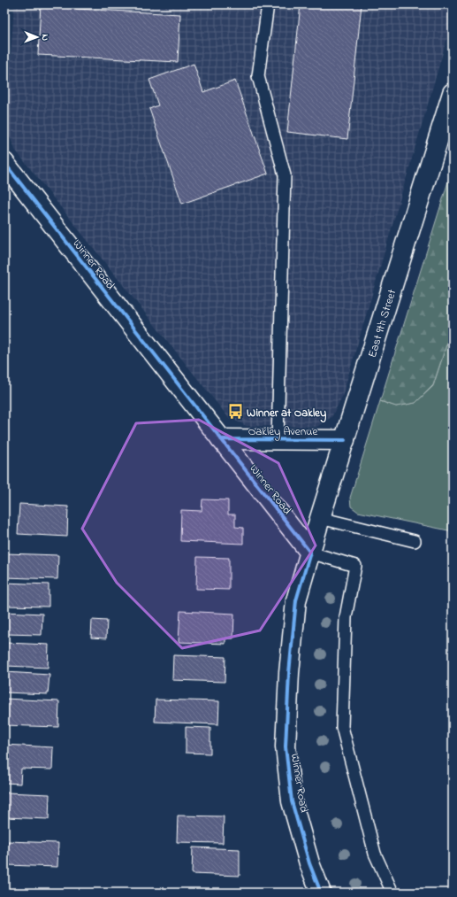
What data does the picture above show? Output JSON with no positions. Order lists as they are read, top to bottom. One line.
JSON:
{"streets":{"main road":["Winner Road","East 9th Street","Oakley Avenue"]},"crossings":[["Winner Road","East 9th Street"],["Winner Road","Oakley Avenue"],["East 9th Street","Oakley Avenue"]],"places":{"bus stop":["Winner at Oakley"]},"north":"right"}
